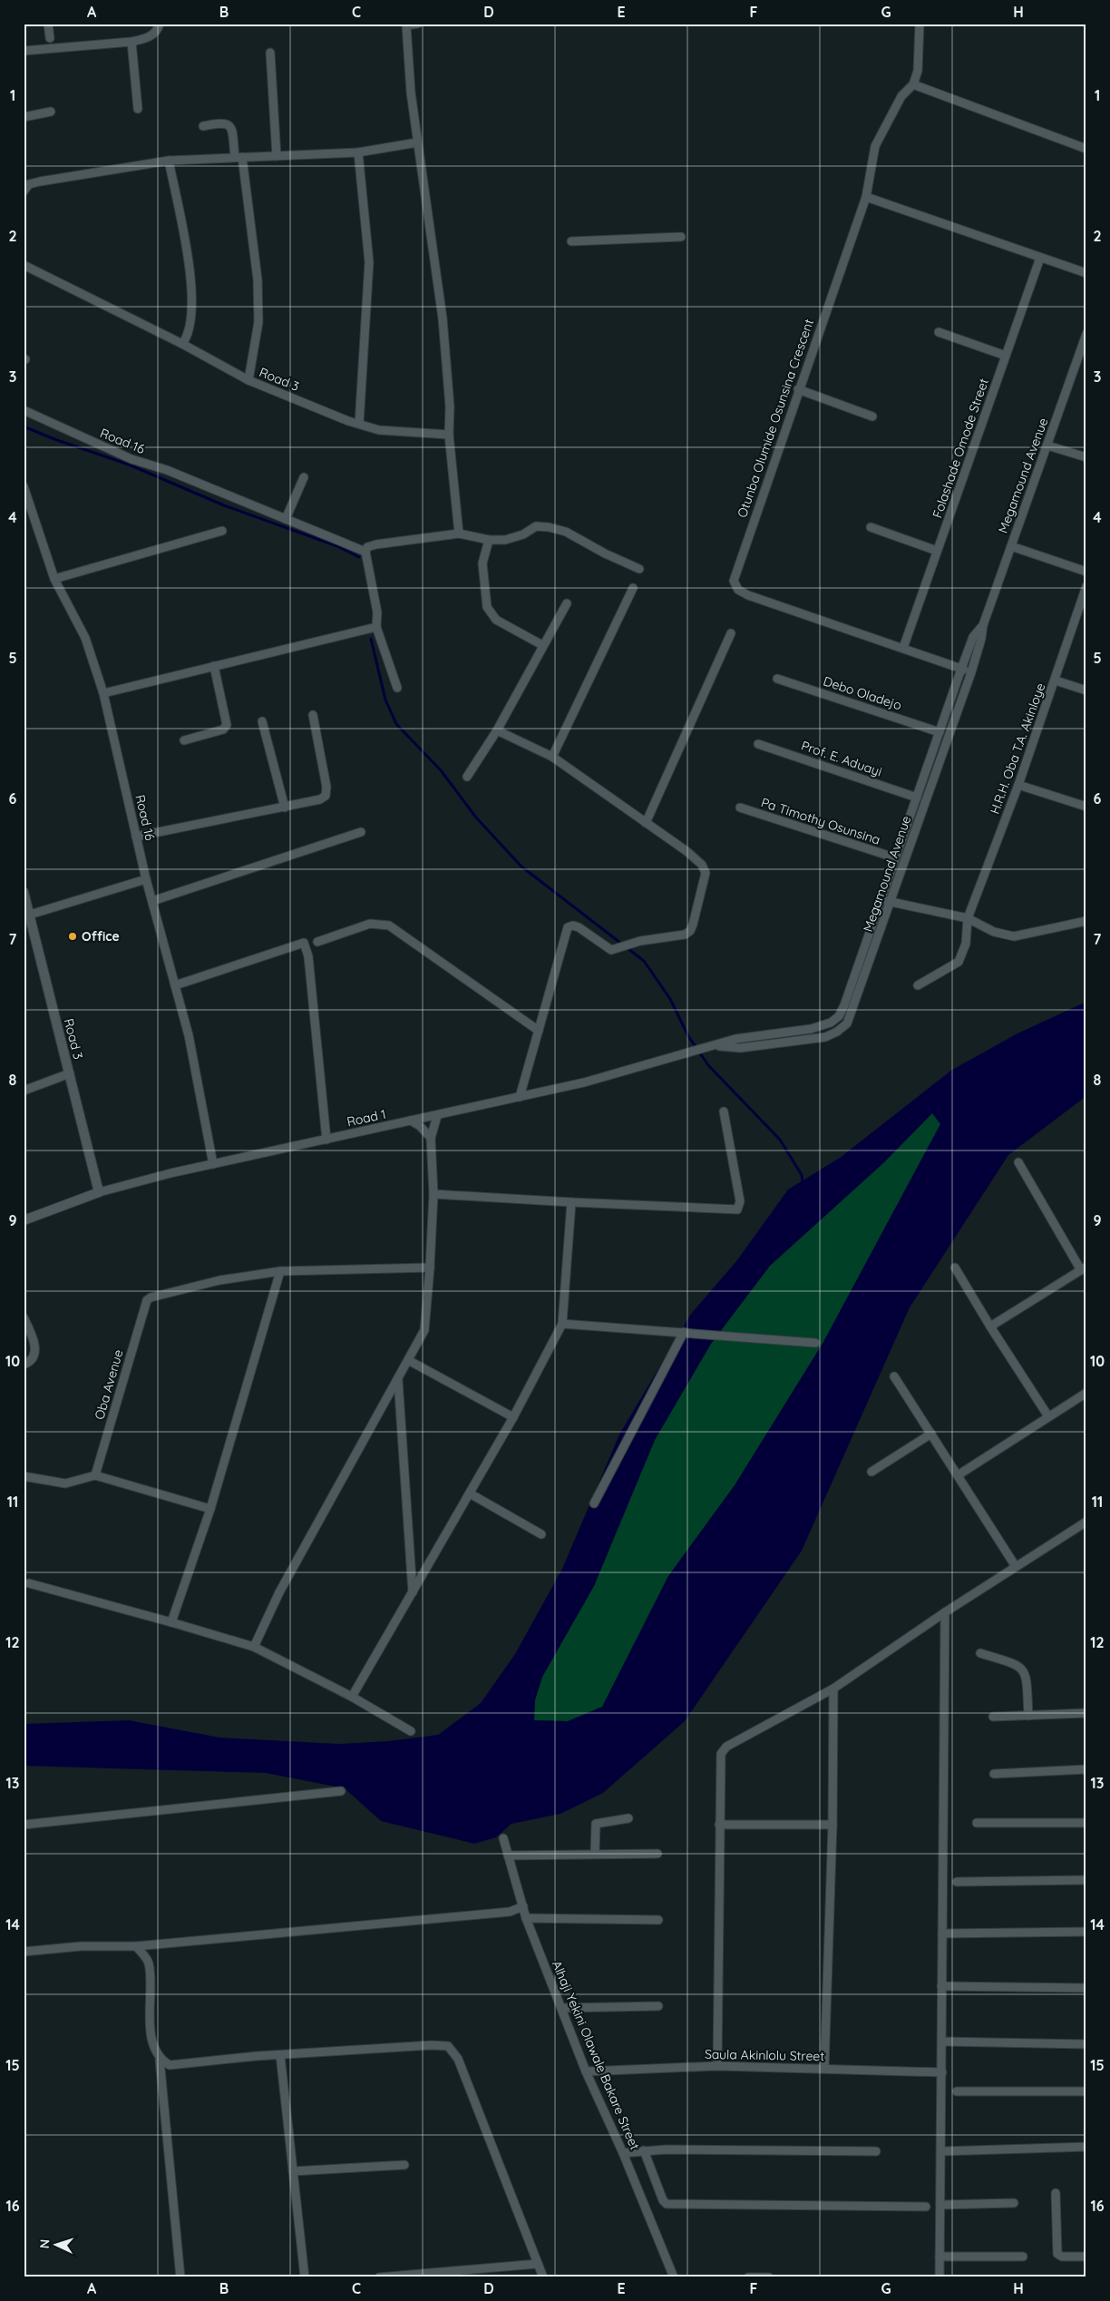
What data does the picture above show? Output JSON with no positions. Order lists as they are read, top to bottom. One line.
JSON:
{"streets":{"street":["Road 3","Otunba Olumide Osunsina Crescent","Road 16","Folashade Omode Street","Megamound Avenue","Debo Oladejo","H.R.H. Oba T.A. Akinloye","Prof. E. Aduayi","Pa Timothy Osunsina","Road 1","Oba Avenue","Alhaji Yekini Olawale Bakare Street","Saula Akinlolu Street"]},"crossings":[["Road 3","Road 1"],["Otunba Olumide Osunsina Crescent","Folashade Omode Street"],["Otunba Olumide Osunsina Crescent","Megamound Avenue"],["Road 16","Road 1"],["Megamound Avenue","Debo Oladejo"],["Megamound Avenue","Prof. E. Aduayi"],["Megamound Avenue","Pa Timothy Osunsina"],["Megamound Avenue","Road 1"],["Alhaji Yekini Olawale Bakare Street","Saula Akinlolu Street"]],"places":["Office"],"north":"left","grid":{"columns":["A","B","C","D","E","F","G","H"],"rows":["1","2","3","4","5","6","7","8","9","10","11","12","13","14","15","16"]}}
